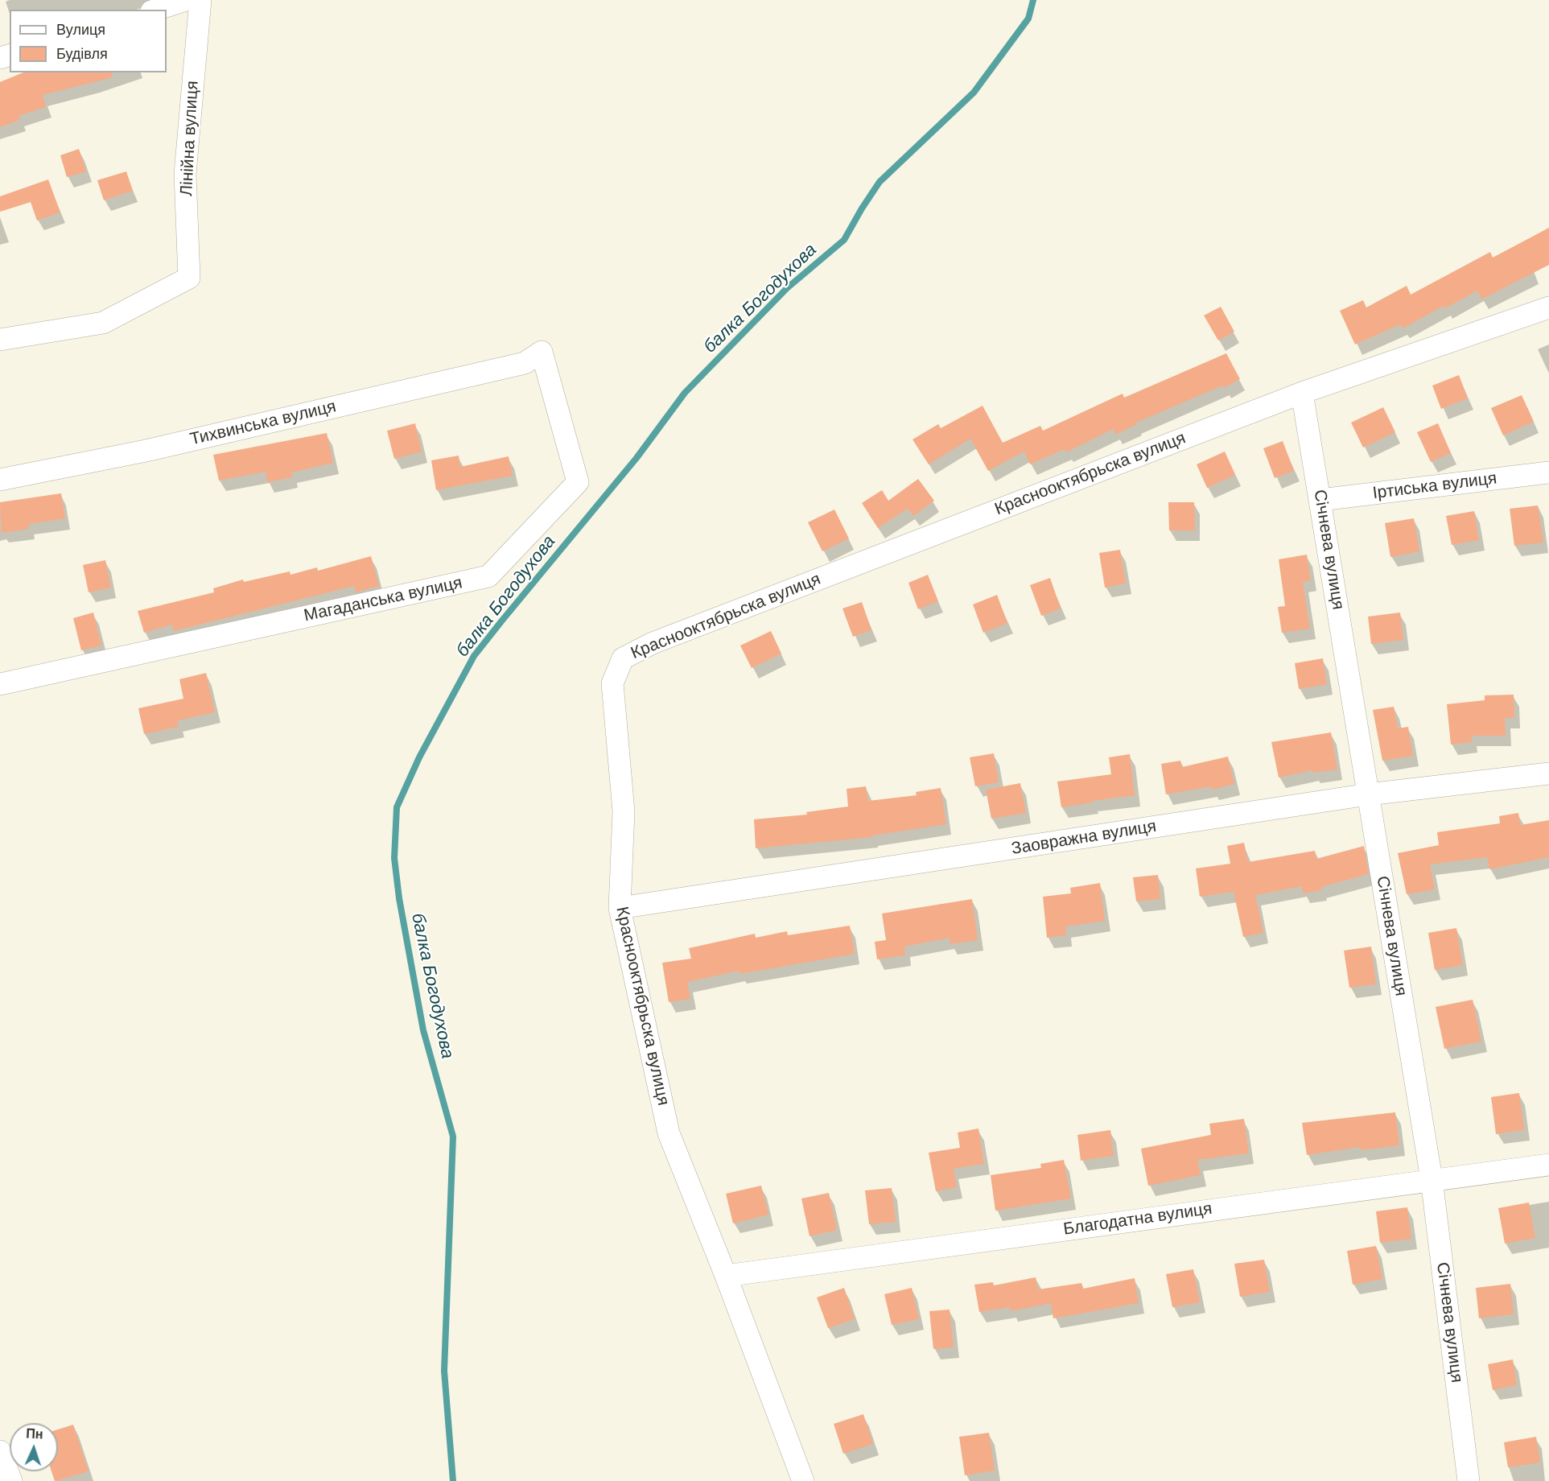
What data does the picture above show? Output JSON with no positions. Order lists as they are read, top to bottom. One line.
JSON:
{"streets":{"street":["Лінійна вулиця","Тихвинська вулиця","Краснооктябрьска вулиця","Іртиська вулиця","Січнева вулиця","Магаданська вулиця","Заовражна вулиця","Благодатна вулиця"]},"crossings":[["Тихвинська вулиця","Магаданська вулиця"],["Краснооктябрьска вулиця","Січнева вулиця"],["Краснооктябрьска вулиця","Заовражна вулиця"],["Краснооктябрьска вулиця","Благодатна вулиця"],["Іртиська вулиця","Січнева вулиця"],["Січнева вулиця","Заовражна вулиця"],["Січнева вулиця","Благодатна вулиця"]],"water":["балка Богодухова"],"legend":["Вулиця","Будівля"],"north":"top"}
